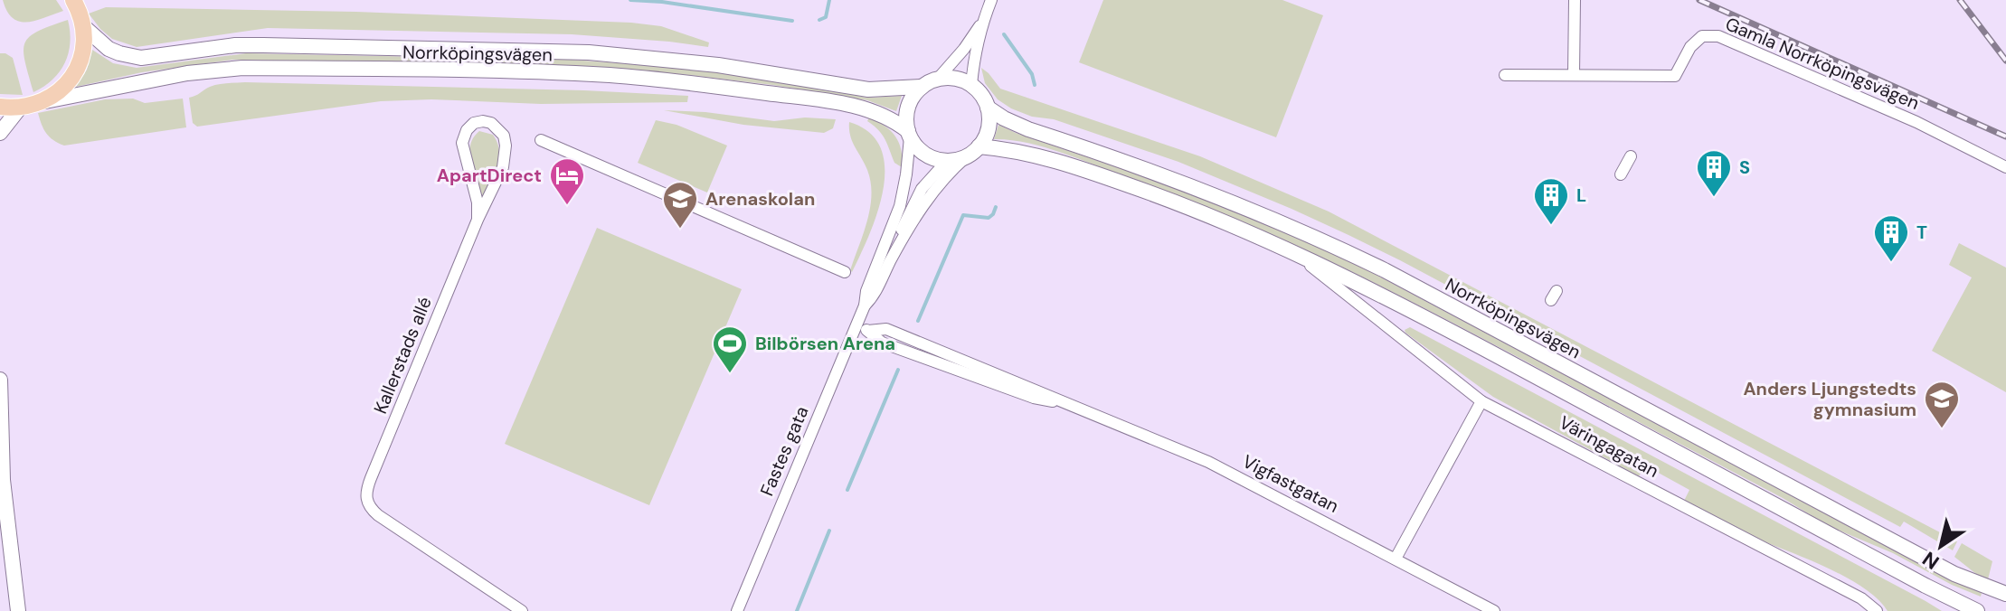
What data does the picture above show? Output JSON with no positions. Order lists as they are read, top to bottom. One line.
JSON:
{"streets":{"main road":["Norrköpingsvägen"],"street":["Gamla Norrköpingsvägen","Kallerstads allé","Väringagatan","Fastes gata","Vigfastgatan"]},"crossings":[["Norrköpingsvägen","Fastes gata"],["Fastes gata","Vigfastgatan"]],"places":{"building":["S","L","T"],"hotel":["ApartDirect"],"school or university":["Arenaskolan","Anders Ljungstedts gymnasium"],"sports":["Bilbörsen Arena"]},"north":"bottom left"}
